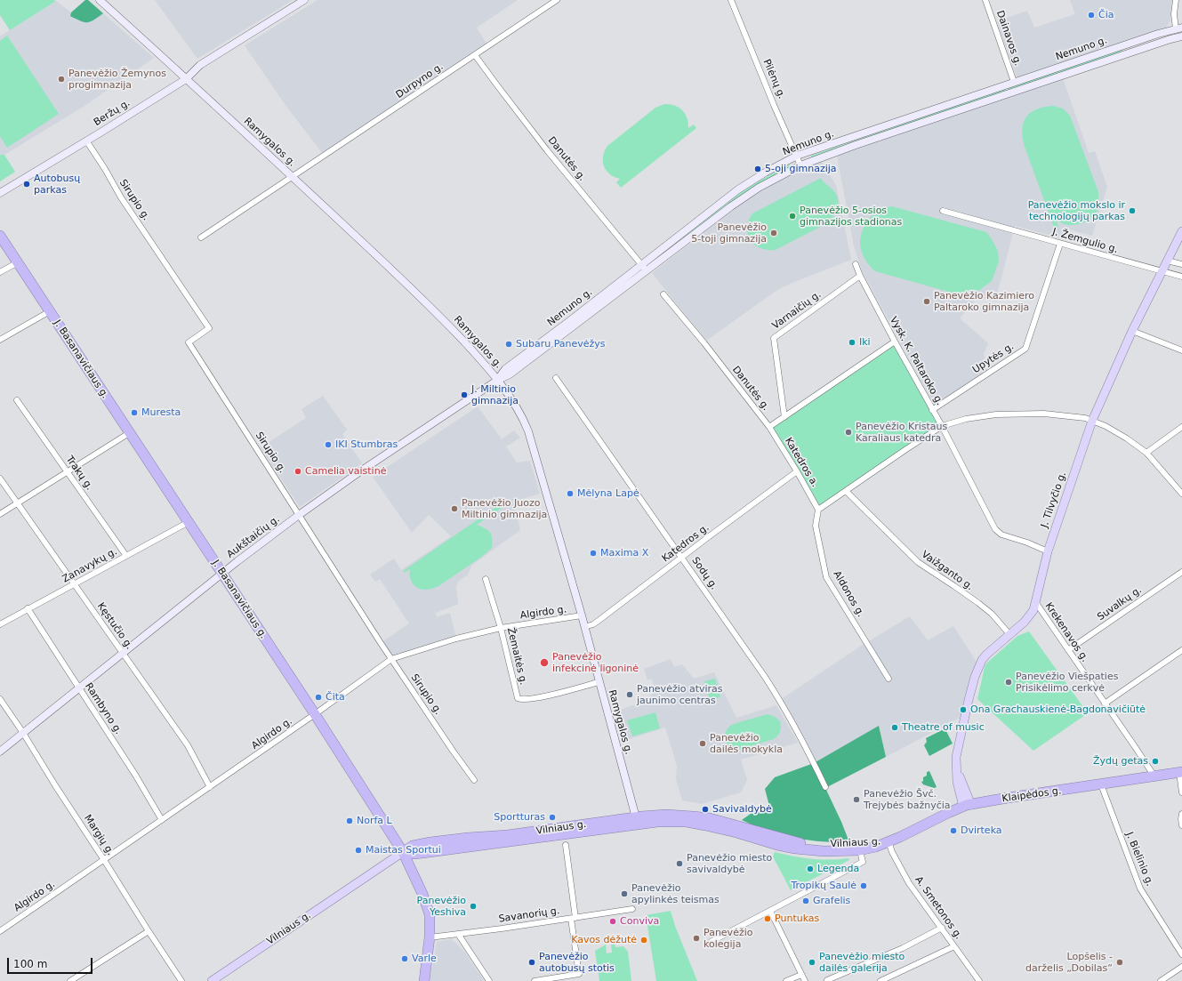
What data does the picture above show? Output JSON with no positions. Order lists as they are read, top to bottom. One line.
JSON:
{"streets":{"highway":["J. Basanavičiaus g.","Klaipėdos g.","Vilniaus g."],"main road":["Nemuno g.","Beržų g.","Ramygalos g.","J. Tilvyčio g.","Aukštaičių g."],"street":["Dainavos g.","Pilėnų g.","Durpyno g.","Danutės g.","Sirupio g.","J. Žemgulio g.","Varnaičių g.","Upytės g.","Vysk. K. Paltaroko g.","Katedros a.","Trakų g.","Katedros g.","Zanavykų g.","Vaižganto g.","Sodų g.","Aldonos g.","Suvalkų g.","Algirdo g.","Kęstučio g.","Krekenavos g.","Žemaitės g.","Rambyno g.","Margių g.","J. Bielinio g.","A. Smetonos g.","Savanorių g."]},"crossings":[["Dainavos g.","Nemuno g."],["Nemuno g.","Pilėnų g."],["Nemuno g.","Ramygalos g."],["Nemuno g.","Danutės g."],["Nemuno g.","Aukštaičių g."],["Durpyno g.","Ramygalos g."],["Durpyno g.","Danutės g."],["Beržų g.","Ramygalos g."],["Beržų g.","Sirupio g."],["Ramygalos g.","Katedros g."],["Ramygalos g.","Algirdo g."],["Ramygalos g.","Žemaitės g."],["Ramygalos g.","Vilniaus g."],["Danutės g.","Katedros a."],["Sirupio g.","Aukštaičių g."],["Sirupio g.","Algirdo g."],["J. Žemgulio g.","Upytės g."],["J. Žemgulio g.","J. Tilvyčio g."],["Varnaičių g.","Vysk. K. Paltaroko g."],["Upytės g.","Vysk. K. Paltaroko g."],["J. Basanavičiaus g.","Aukštaičių g."],["J. Basanavičiaus g.","Zanavykų g."],["J. Basanavičiaus g.","Algirdo g."],["J. Basanavičiaus g.","Vilniaus g."],["J. Basanavičiaus g.","Savanorių g."],["Vysk. K. Paltaroko g.","J. Tilvyčio g."],["Katedros a.","Katedros g."],["Katedros a.","Aldonos g."],["Trakų g.","Zanavykų g."],["J. Tilvyčio g.","Vaižganto g."],["J. Tilvyčio g.","Krekenavos g."],["J. Tilvyčio g.","Klaipėdos g."],["Aukštaičių g.","Kęstučio g."],["Aukštaičių g.","Rambyno g."],["Aukštaičių g.","Margių g."],["Katedros g.","Sodų g."],["Zanavykų g.","Kęstučio g."],["Zanavykų g.","Rambyno g."],["Suvalkų g.","Krekenavos g."],["Algirdo g.","Kęstučio g."],["Algirdo g.","Žemaitės g."],["Algirdo g.","Rambyno g."],["Algirdo g.","Margių g."],["Krekenavos g.","Klaipėdos g."],["Klaipėdos g.","Vilniaus g."],["Klaipėdos g.","J. Bielinio g."],["Klaipėdos g.","A. Smetonos g."],["Vilniaus g.","A. Smetonos g."]],"places":["Čia","Panevėžio Žemynos progimnazija","5-oji gimnazija","Autobusų parkas","Panevėžio mokslo ir technologijų parkas","Panevėžio 5-osios gimnazijos stadionas","Panevėžio 5-toji gimnazija","Panevėžio Kazimiero Paltaroko gimnazija","Iki","Subaru Panevėžys","J. Miltinio gimnazija","Muresta","Panevėžio Kristaus Karaliaus katedra","IKI Stumbras","Camelia vaistinė","Mėlyna Lapė","Panevėžio Juozo Miltinio gimnazija","Maxima X","Panevėžio infekcinė ligoninė","Panevėžio Viešpaties Prisikėlimo cerkvė","Panevėžio atviras jaunimo centras","Čita","Ona Grachauskienė-Bagdonavičiūtė","Theatre of music","Panevėžio dailės mokykla","Žydų getas","Panevėžio Švč. Trejybės bažnyčia","Savivaldybė","Sportturas","Norfa L","Dvirteka","Maistas Sportui","Panevėžio miesto savivaldybė","Legenda","Tropikų Saulė","Panevėžio apylinkės teismas","Grafelis","Panevėžio Yeshiva","Puntukas","Conviva","Panevėžio kolegija","Kavos dėžutė","Varle","Panevėžio autobusų stotis","Panevėžio miesto dailės galerija","Lopšelis - darželis „Dobilas“"],"scale_bar":"100 m"}
